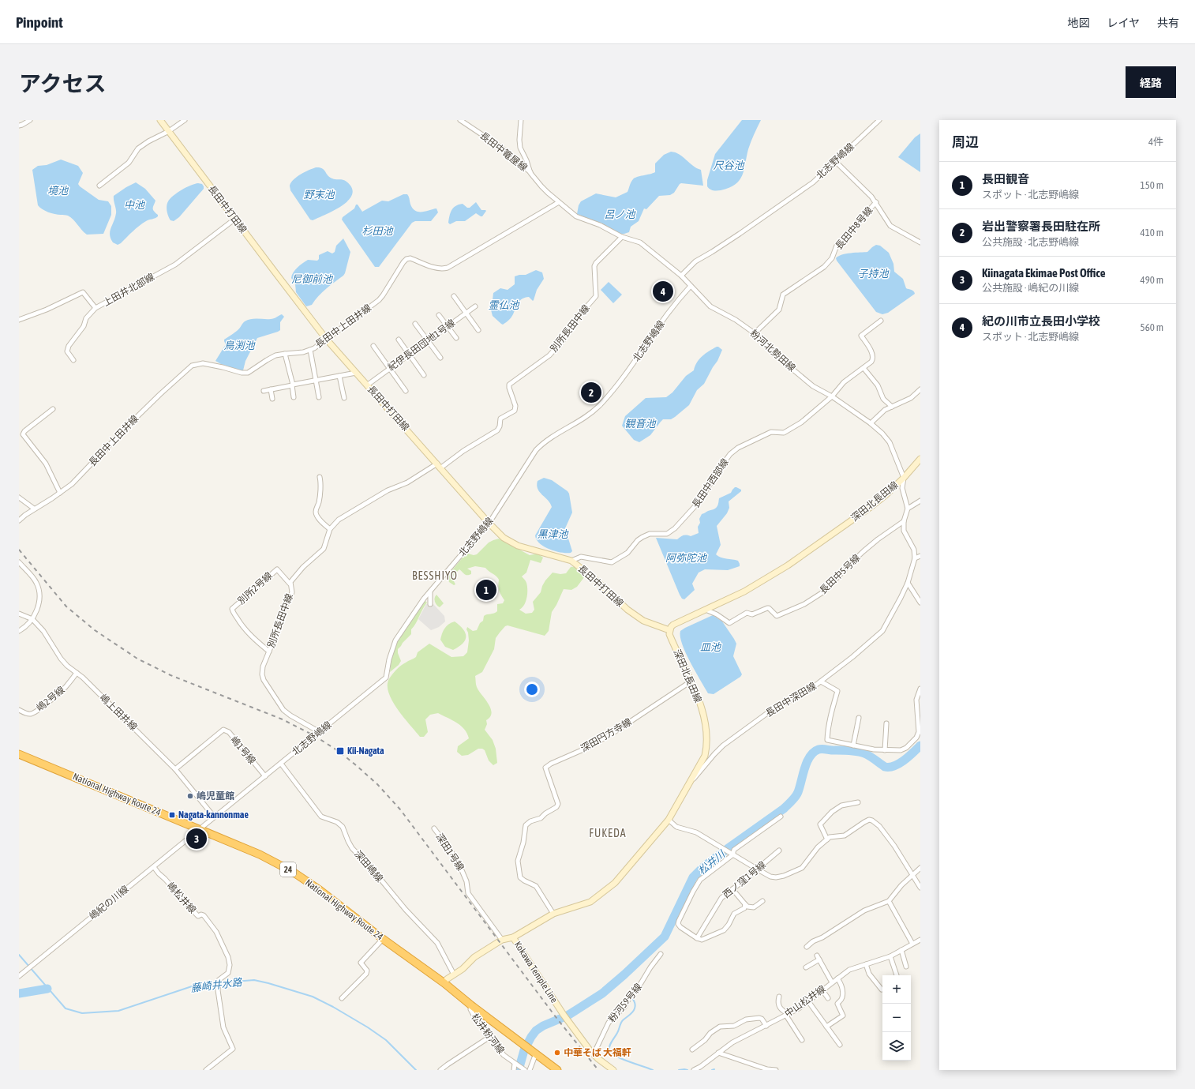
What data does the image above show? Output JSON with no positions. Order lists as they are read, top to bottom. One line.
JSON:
{"streets":{"highway":["National Highway Route 24","24"],"street":["長田中篭屋線","北志野嶋線","長田中打田線","長田中8号線","上田井北部線","長田中上田井線","別所長田中線","紀伊長田団地1号線","粉河北勢田線","長田中西部線","深田北長田線","長田中5号線","別所2号線","嶋2号線","長田中深田線","嶋上田井線","深田円方寺線","嶋1号線","深田1号線","深田嶋線","西ノ窪1号線","嶋松井線","嶋紀の川線","Kokawa Temple Line","中山松井線","粉河59号線","松井粉河線"]},"crossings":[["長田中篭屋線","粉河北勢田線"],["北志野嶋線","長田中打田線"],["北志野嶋線","別所長田中線"],["北志野嶋線","粉河北勢田線"],["北志野嶋線","嶋上田井線"],["北志野嶋線","嶋1号線"],["北志野嶋線","National Highway Route 24"],["北志野嶋線","深田嶋線"],["北志野嶋線","嶋紀の川線"],["長田中打田線","上田井北部線"],["長田中打田線","長田中上田井線"],["長田中打田線","別所長田中線"],["長田中打田線","紀伊長田団地1号線"],["長田中打田線","長田中西部線"],["長田中打田線","深田北長田線"],["長田中8号線","粉河北勢田線"],["長田中上田井線","粉河北勢田線"],["別所長田中線","粉河北勢田線"],["別所長田中線","別所2号線"],["粉河北勢田線","長田中西部線"],["粉河北勢田線","深田北長田線"],["深田北長田線","長田中5号線"],["深田北長田線","長田中深田線"],["深田北長田線","深田円方寺線"],["深田北長田線","Kokawa Temple Line"],["嶋2号線","嶋上田井線"],["嶋上田井線","嶋1号線"],["National Highway Route 24","嶋紀の川線"],["National Highway Route 24","Kokawa Temple Line"],["National Highway Route 24","松井粉河線"],["深田1号線","Kokawa Temple Line"],["深田嶋線","Kokawa Temple Line"],["嶋松井線","嶋紀の川線"],["Kokawa Temple Line","粉河59号線"]],"districts":["BESSHIYO","FUKEDA"],"water":["尺谷池","境池","野末池","中池","呂ノ池","杉田池","子持池","尼御前池","霊仏池","鳥渕池","観音池","黒津池","阿弥陀池","皿池","松井川","藤崎井水路"],"places":{"transit":["Kii-Nagata","Nagata-kannonmae"],"other":["嶋児童館","中華そば 大福軒"]},"page":{"header":"Pinpoint","nav":["地図","レイヤ","共有"],"title":"アクセス","buttons":"経路","heading":["周辺","4件"],"list":[{"mark":"1","name":"長田観音","note":"スポット · 北志野嶋線","value":"150 m"},{"mark":"2","name":"岩出警察署長田駐在所","note":"公共施設 · 北志野嶋線","value":"410 m"},{"mark":"3","name":"Kiinagata Ekimae Post Office","note":"公共施設 · 嶋紀の川線","value":"490 m"},{"mark":"4","name":"紀の川市立長田小学校","note":"スポット · 北志野嶋線","value":"560 m"}],"pins":["4","2","1","3"],"map_buttons":["+","−"]}}
